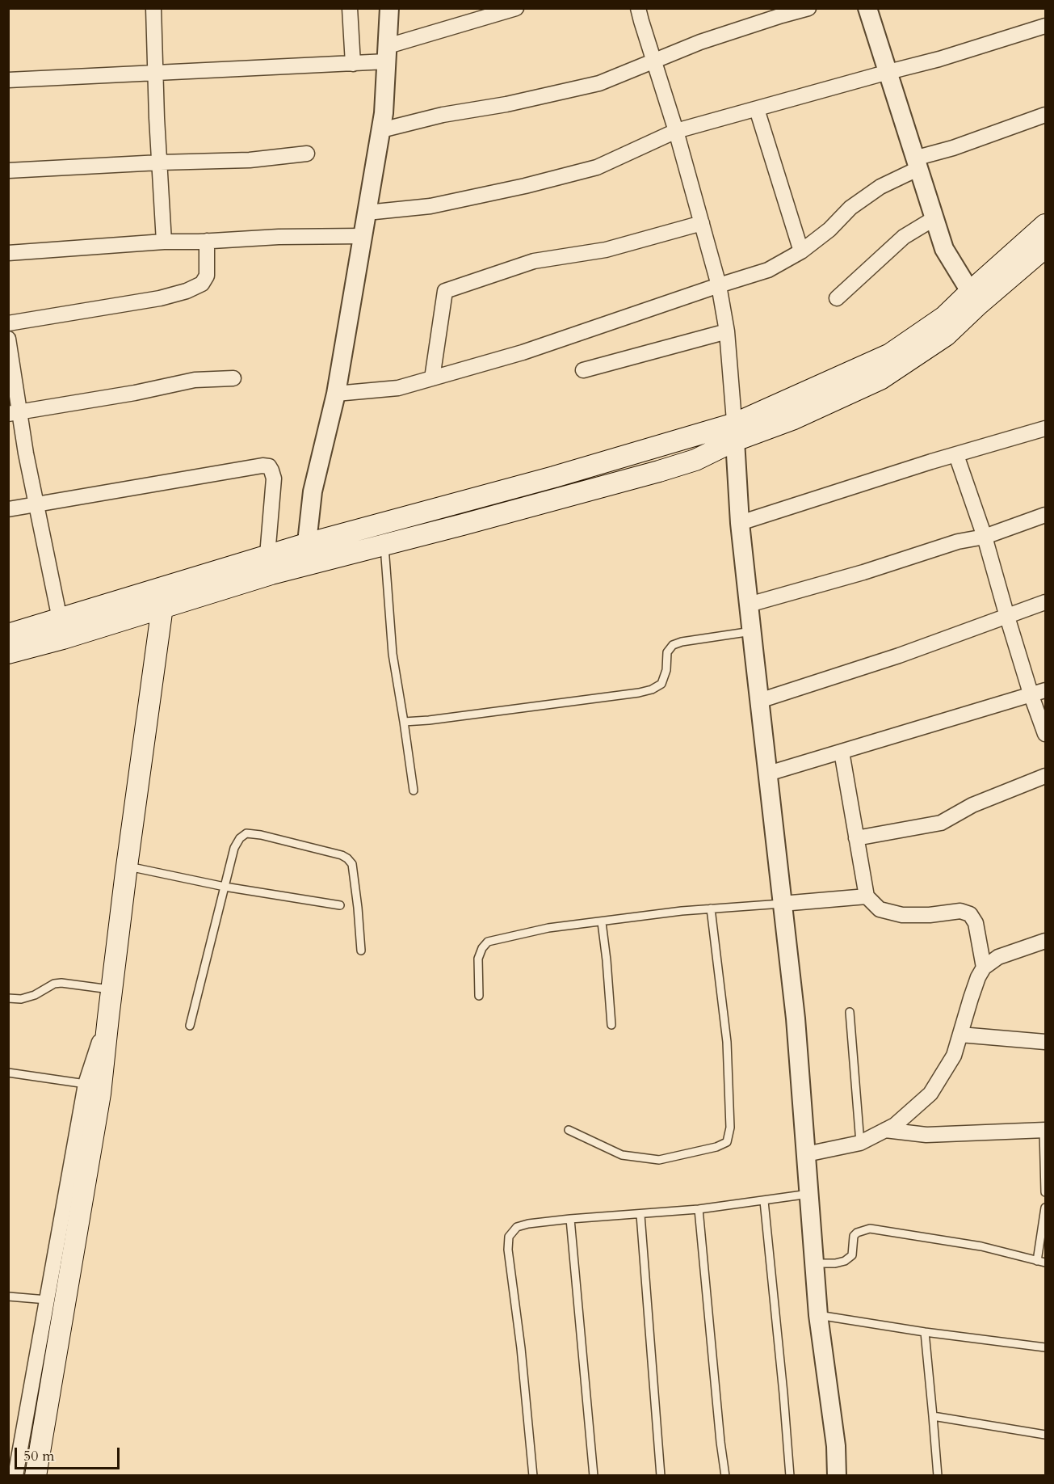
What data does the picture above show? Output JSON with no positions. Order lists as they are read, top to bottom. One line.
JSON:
{"scale_bar":"50 m"}
